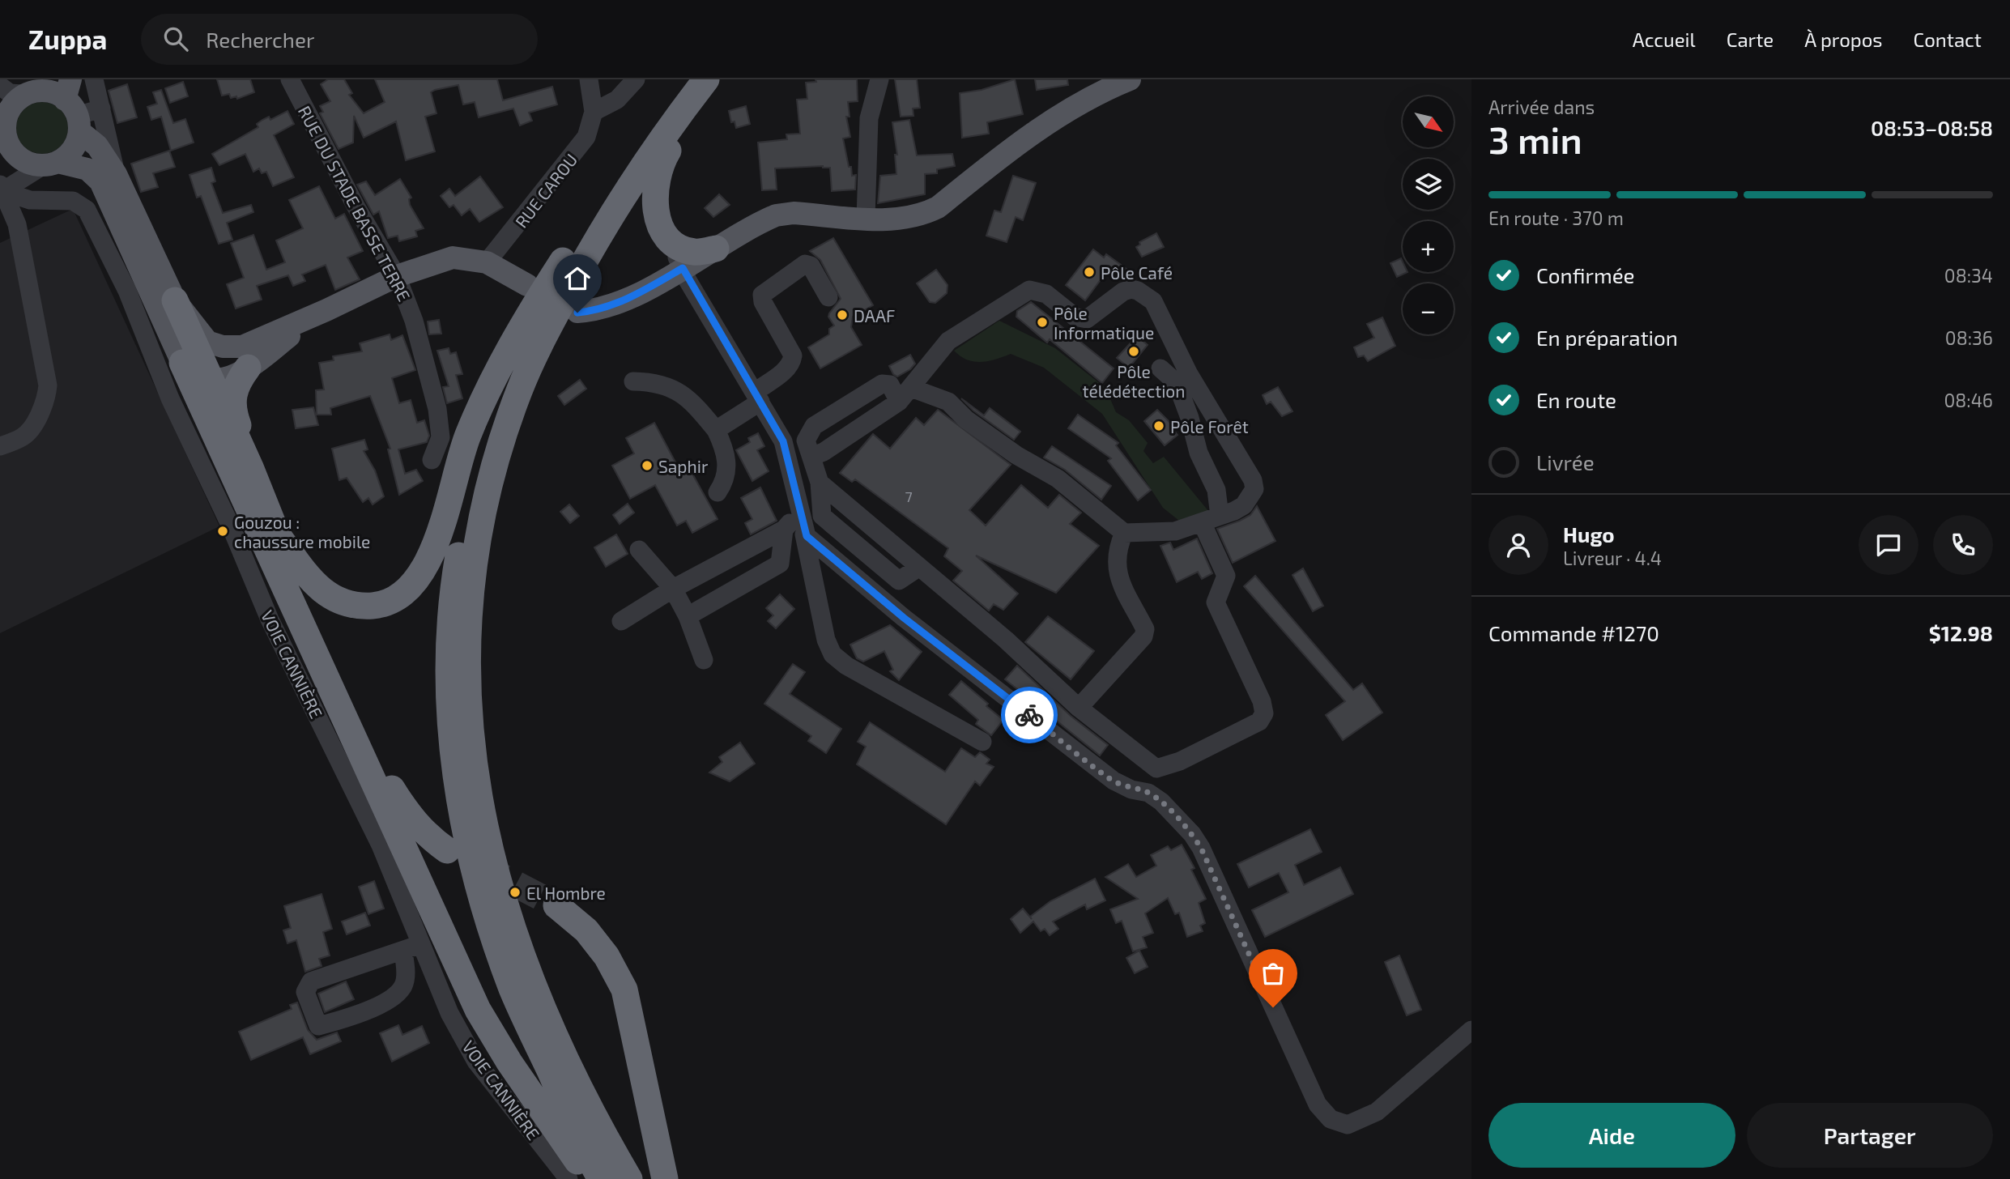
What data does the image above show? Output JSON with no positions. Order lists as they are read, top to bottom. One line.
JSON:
{"streets":{"street":["RUE CAROU","RUE DU STADE BASSE TERRE","VOIE CANNIÈRE"]},"places":["Pôle Café","DAAF","Pôle Informatique","Pôle télédétection","Pôle Forêt","Saphir","Gouzou : chaussure mobile","El Hombre"],"house_numbers":["7"],"north":"bottom right","page":{"header":"Zuppa","search":"Rechercher","nav":["Accueil","Carte","À propos","Contact"],"heading":["3 min","Arrivée dans","08:53–08:58"],"panel":["Hugo","Livreur · 4.4","Commande #1270","$12.98"],"map_buttons":["+","−"],"bar":"En route · 370 m","list":[["Confirmée","08:34"],["En préparation","08:36"],["En route","08:46"],"Livrée"],"buttons":["Aide","Partager"]}}
